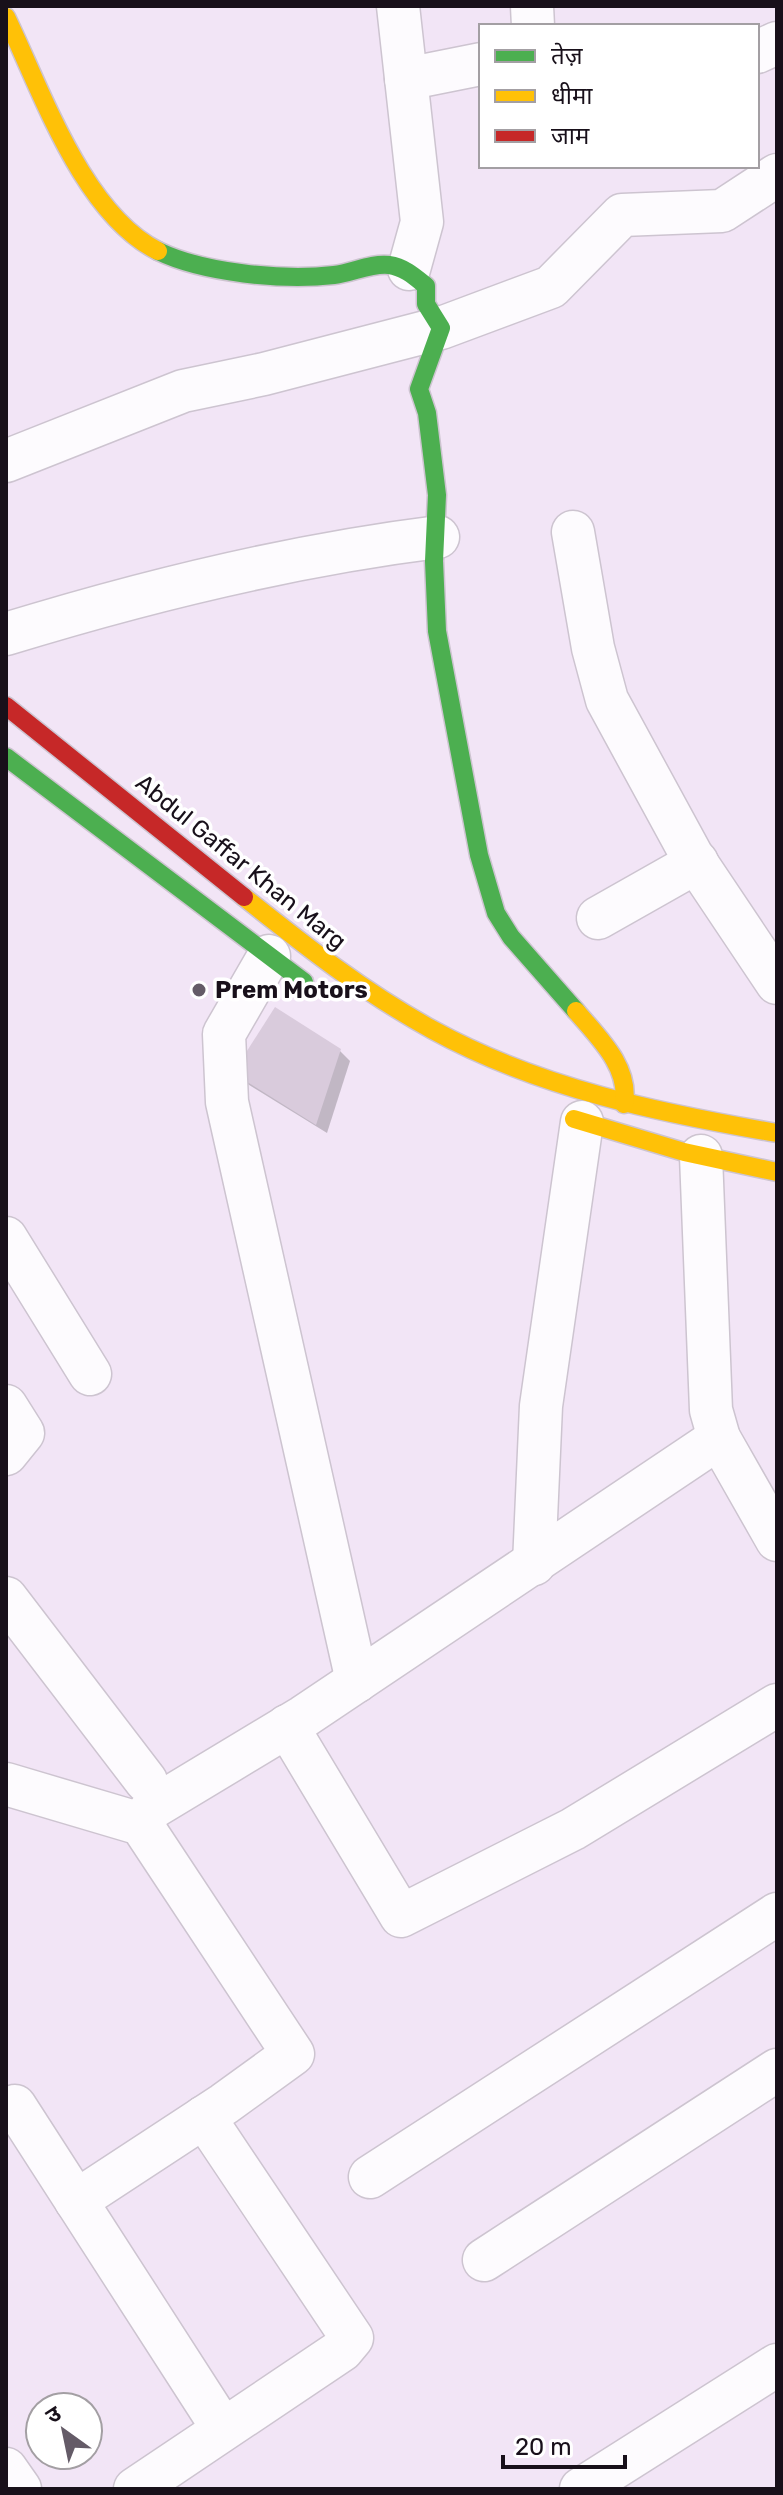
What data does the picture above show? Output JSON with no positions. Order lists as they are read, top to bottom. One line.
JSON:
{"streets":{"main road":["Abdul Gaffar Khan Marg"]},"places":["Prem Motors"],"legend":["तेज़","धीमा","जाम"],"scale_bar":"20 m","north":"top left"}
